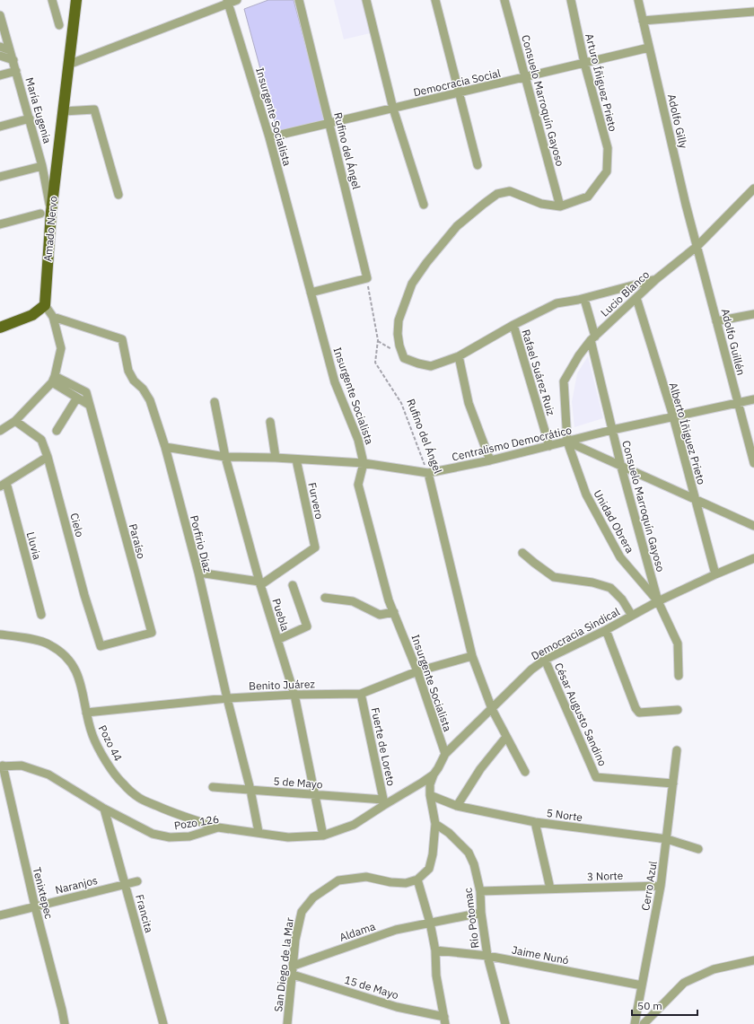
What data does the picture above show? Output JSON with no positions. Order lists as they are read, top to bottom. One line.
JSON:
{"streets":{"main road":["Amado Nervo"],"street":["Democracia Social","Arturo Íñiguez Prieto","Consuelo Marroquín Gayoso","María Eugenia","Insurgente Socialista","Adolfo Gilly","Rufino del Ángel","Lucio Blanco","Adolfo Guillén","Rafael Suárez Ruiz","Alberto Íñiguez Prieto","Centralismo Democrático","Furvero","Unidad Obrera","Cielo","Paraíso","Porfirio Díaz","Lluvia","Puebla","Democracia Sindical","Benito Juárez","César Augusto Sandino","Pozo 44","Fuerte de Loreto","5 de Mayo","5 Norte","Pozo 126","3 Norte","Naranjos","Cerro Azul","Tenixtepec","Francita","Río Potomac","Aldama","Jaime Nunó","San Diego de la Mar","15 de Mayo"]},"crossings":[["Democracia Social","Arturo Íñiguez Prieto"],["Democracia Social","Consuelo Marroquín Gayoso"],["Democracia Social","Insurgente Socialista"],["Democracia Social","Adolfo Gilly"],["Democracia Social","Rufino del Ángel"],["Arturo Íñiguez Prieto","Consuelo Marroquín Gayoso"],["Consuelo Marroquín Gayoso","Lucio Blanco"],["Consuelo Marroquín Gayoso","Centralismo Democrático"],["Consuelo Marroquín Gayoso","Unidad Obrera"],["Consuelo Marroquín Gayoso","Democracia Sindical"],["María Eugenia","Amado Nervo"],["Insurgente Socialista","Centralismo Democrático"],["Insurgente Socialista","Democracia Sindical"],["Insurgente Socialista","Benito Juárez"],["Adolfo Gilly","Lucio Blanco"],["Adolfo Gilly","Adolfo Guillén"],["Rufino del Ángel","Centralismo Democrático"],["Rufino del Ángel","Democracia Sindical"],["Rufino del Ángel","Benito Juárez"],["Lucio Blanco","Adolfo Guillén"],["Lucio Blanco","Alberto Íñiguez Prieto"],["Lucio Blanco","Centralismo Democrático"],["Lucio Blanco","Unidad Obrera"],["Adolfo Guillén","Centralismo Democrático"],["Rafael Suárez Ruiz","Centralismo Democrático"],["Alberto Íñiguez Prieto","Centralismo Democrático"],["Alberto Íñiguez Prieto","Democracia Sindical"],["Centralismo Democrático","Furvero"],["Centralismo Democrático","Unidad Obrera"],["Centralismo Democrático","Porfirio Díaz"],["Centralismo Democrático","Puebla"],["Furvero","Puebla"],["Unidad Obrera","Democracia Sindical"],["Cielo","Paraíso"],["Porfirio Díaz","Benito Juárez"],["Porfirio Díaz","5 de Mayo"],["Porfirio Díaz","Pozo 126"],["Puebla","Benito Juárez"],["Puebla","5 de Mayo"],["Puebla","Pozo 126"],["Democracia Sindical","César Augusto Sandino"],["Democracia Sindical","Fuerte de Loreto"],["Democracia Sindical","5 de Mayo"],["Democracia Sindical","Pozo 126"],["Benito Juárez","Pozo 44"],["Benito Juárez","Fuerte de Loreto"],["César Augusto Sandino","Cerro Azul"],["Pozo 44","Pozo 126"],["Fuerte de Loreto","5 de Mayo"],["Fuerte de Loreto","Pozo 126"],["5 de Mayo","Pozo 126"],["5 Norte","Cerro Azul"],["Pozo 126","Tenixtepec"],["Pozo 126","Francita"],["3 Norte","Cerro Azul"],["3 Norte","Río Potomac"],["Naranjos","Tenixtepec"],["Naranjos","Francita"],["Cerro Azul","Jaime Nunó"],["Río Potomac","Aldama"],["Río Potomac","Jaime Nunó"],["Aldama","San Diego de la Mar"],["San Diego de la Mar","15 de Mayo"]],"scale_bar":"50 m"}
